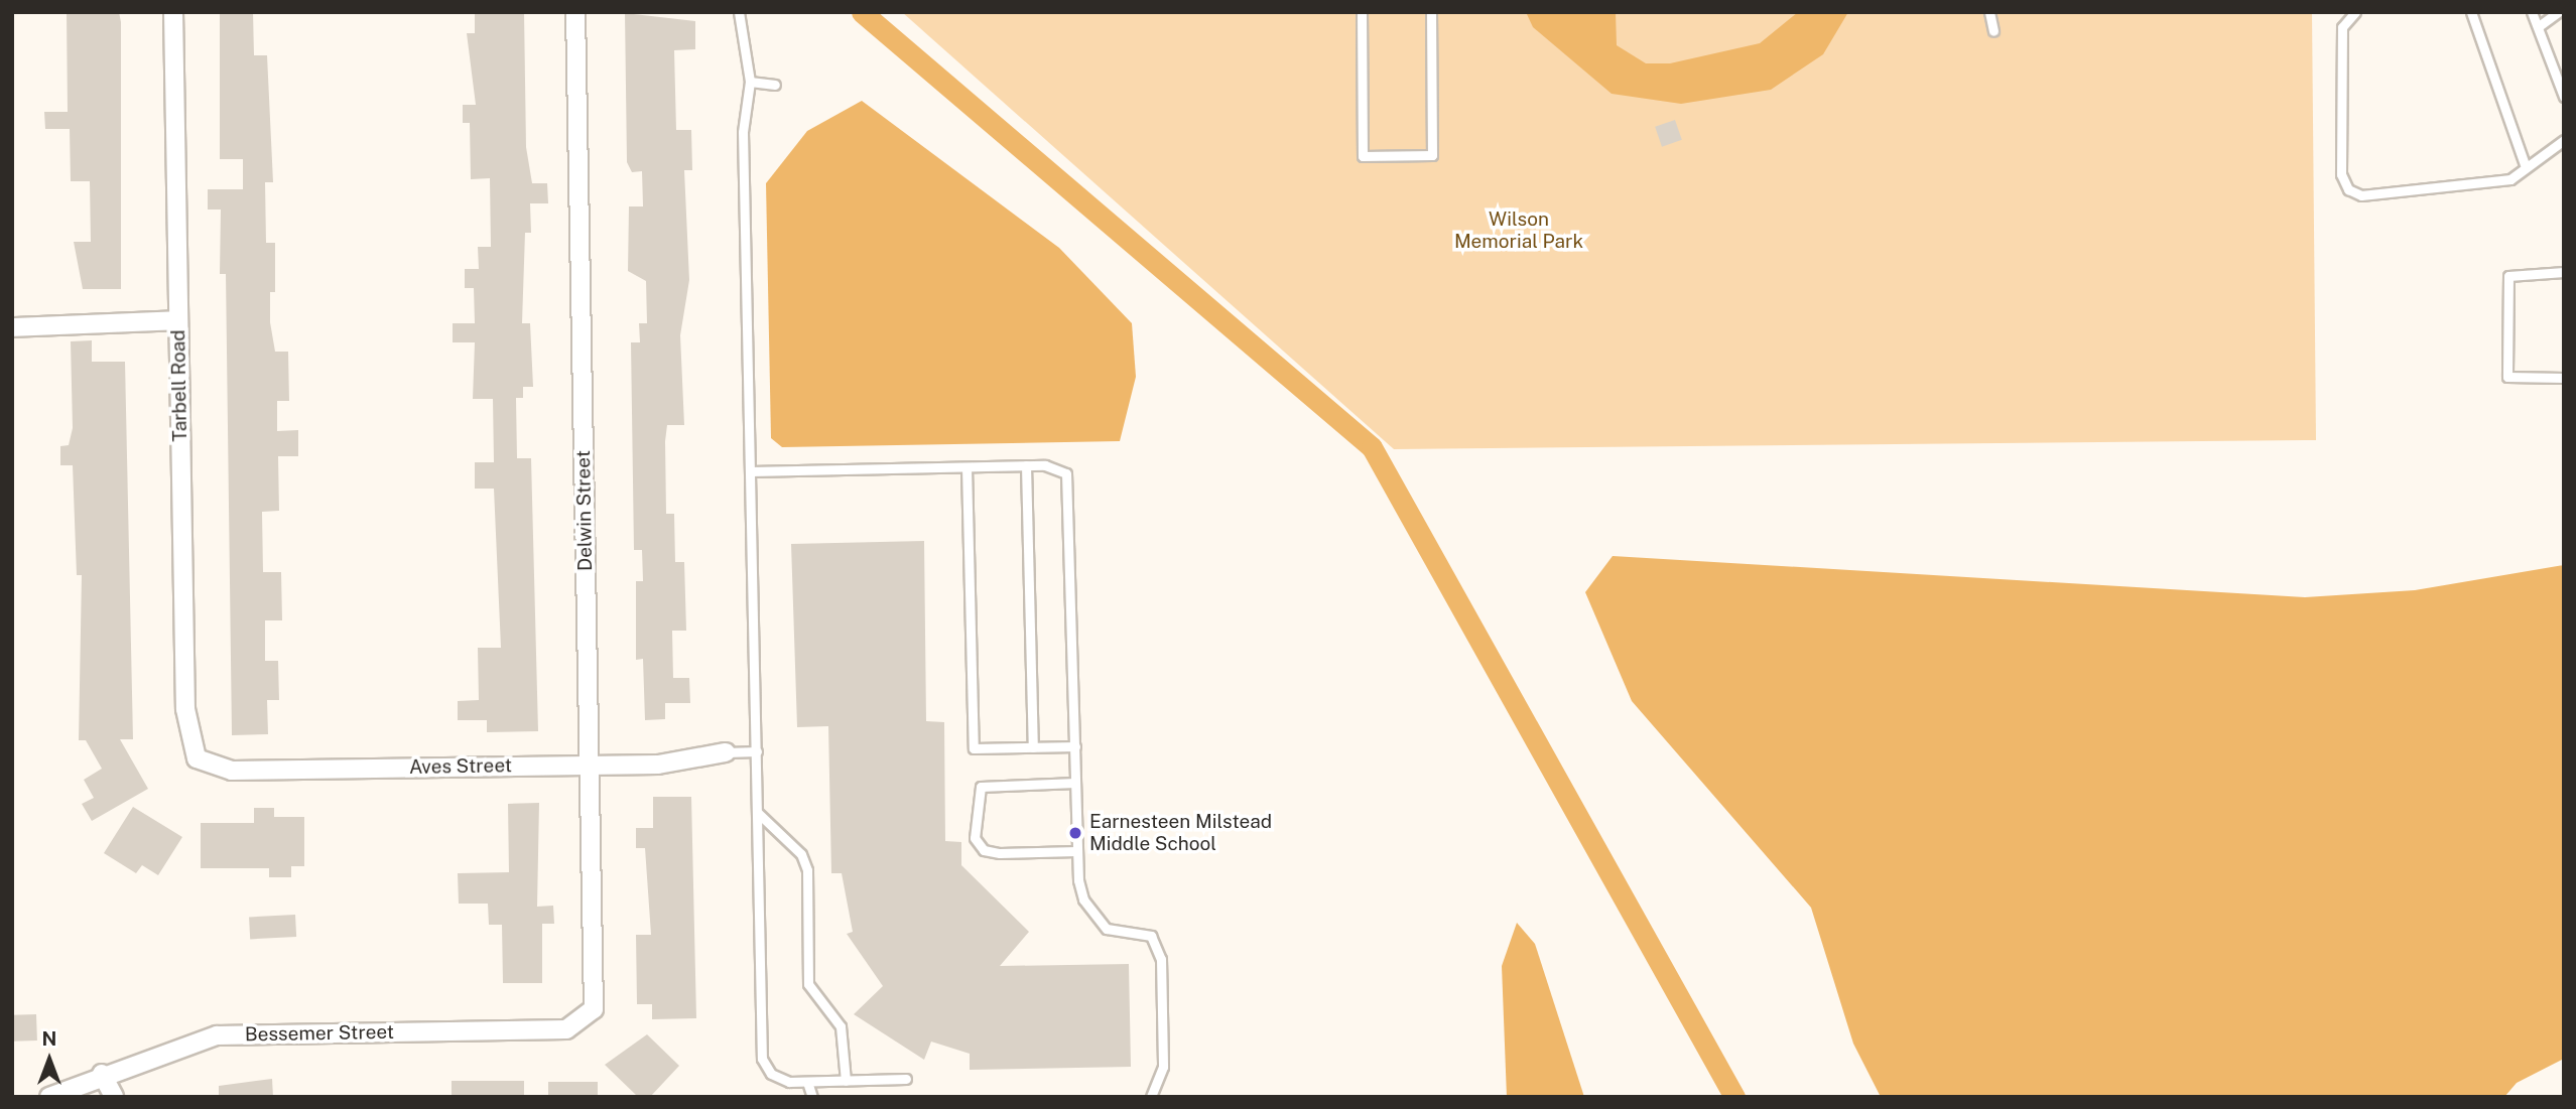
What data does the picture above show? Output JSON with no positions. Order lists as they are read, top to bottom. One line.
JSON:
{"streets":{"street":["Tarbell Road","Delwin Street","Aves Street","Bessemer Street"]},"crossings":[["Tarbell Road","Aves Street"],["Delwin Street","Aves Street"],["Delwin Street","Bessemer Street"]],"parks":["Wilson Memorial Park"],"places":["Earnesteen Milstead Middle School"],"north":"top"}
